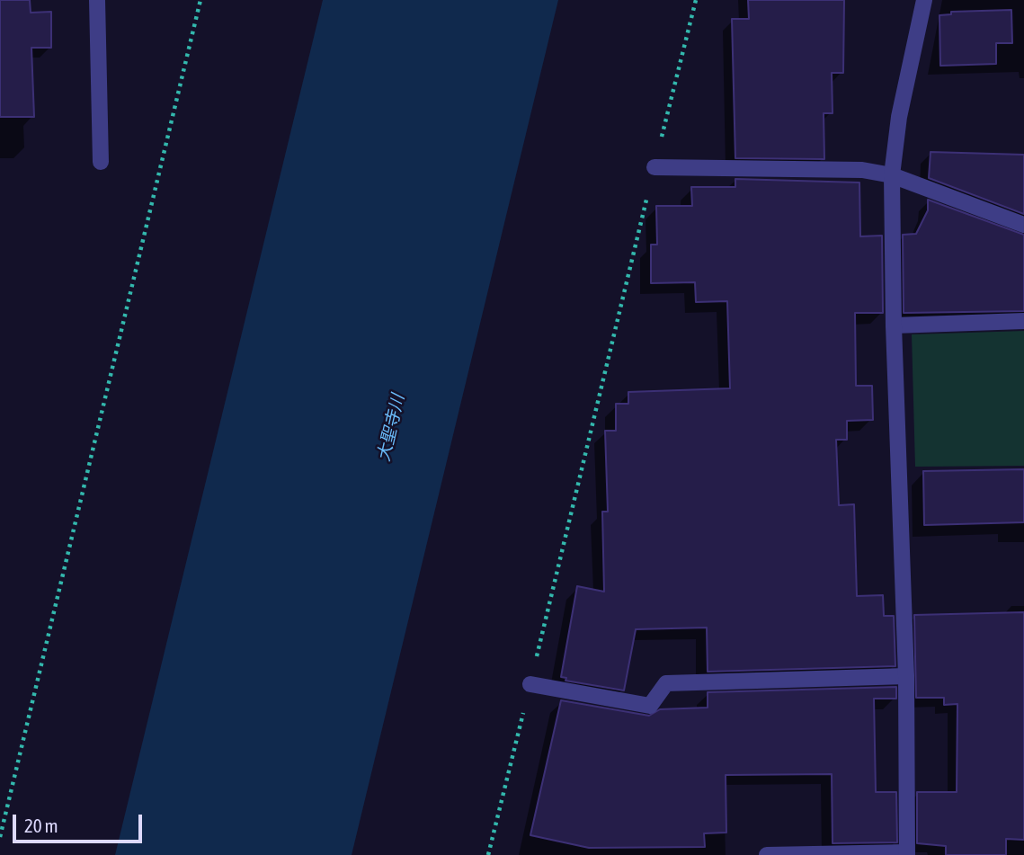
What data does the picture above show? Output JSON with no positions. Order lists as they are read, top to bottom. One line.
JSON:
{"water":["大聖寺川"],"scale_bar":"20 m"}
